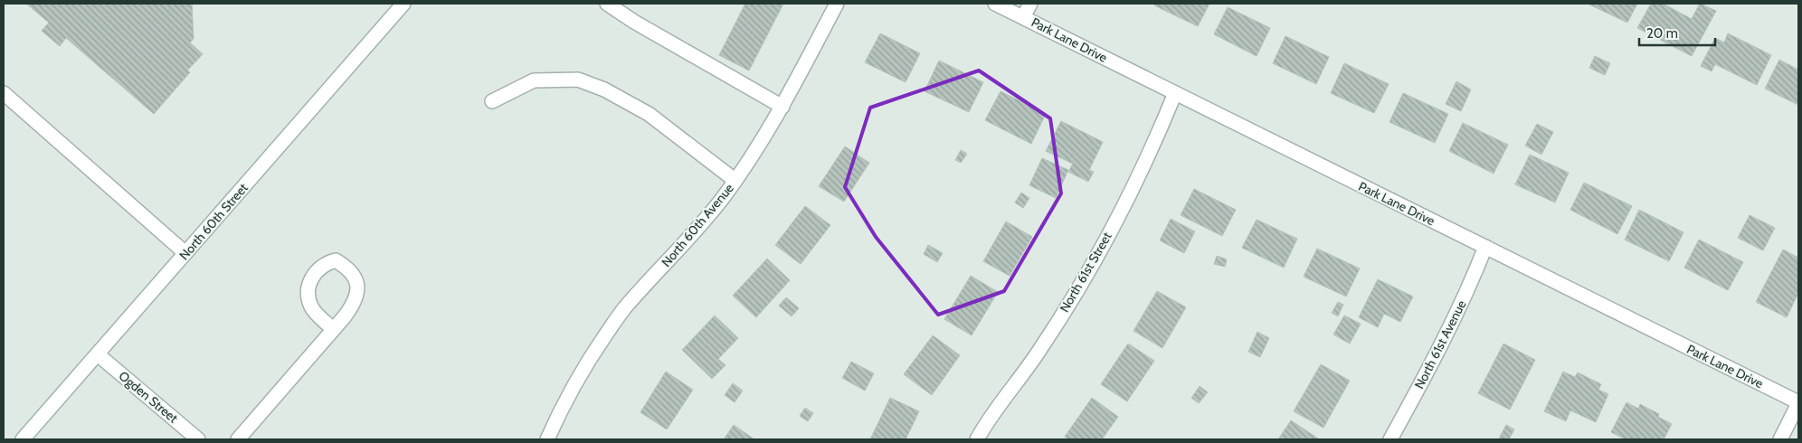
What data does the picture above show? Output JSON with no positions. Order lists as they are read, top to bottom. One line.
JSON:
{"streets":{"street":["Park Lane Drive","North 60th Street","North 60th Avenue","North 61st Street","North 61st Avenue","Ogden Street"]},"crossings":[["Park Lane Drive","North 61st Street"],["Park Lane Drive","North 61st Avenue"],["North 60th Street","Ogden Street"]],"scale_bar":"20 m"}
